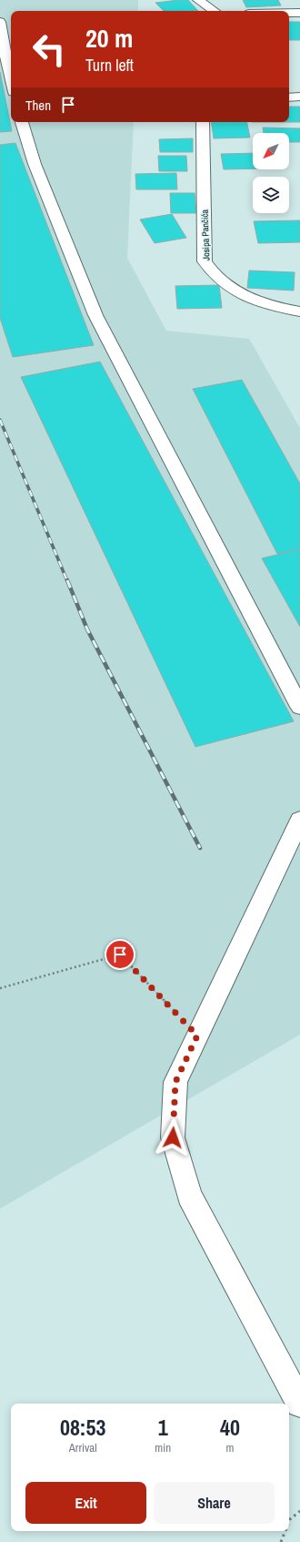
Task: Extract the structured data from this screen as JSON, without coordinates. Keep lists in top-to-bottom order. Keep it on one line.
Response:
{"streets":{"street":["Josipa Pančića"]},"north":"bottom left","page":{"turn":["20 m","Turn left"],"then":"Then","eta":["08:53","Arrival","1","min","40","m"],"buttons":["Exit","Share"]}}
